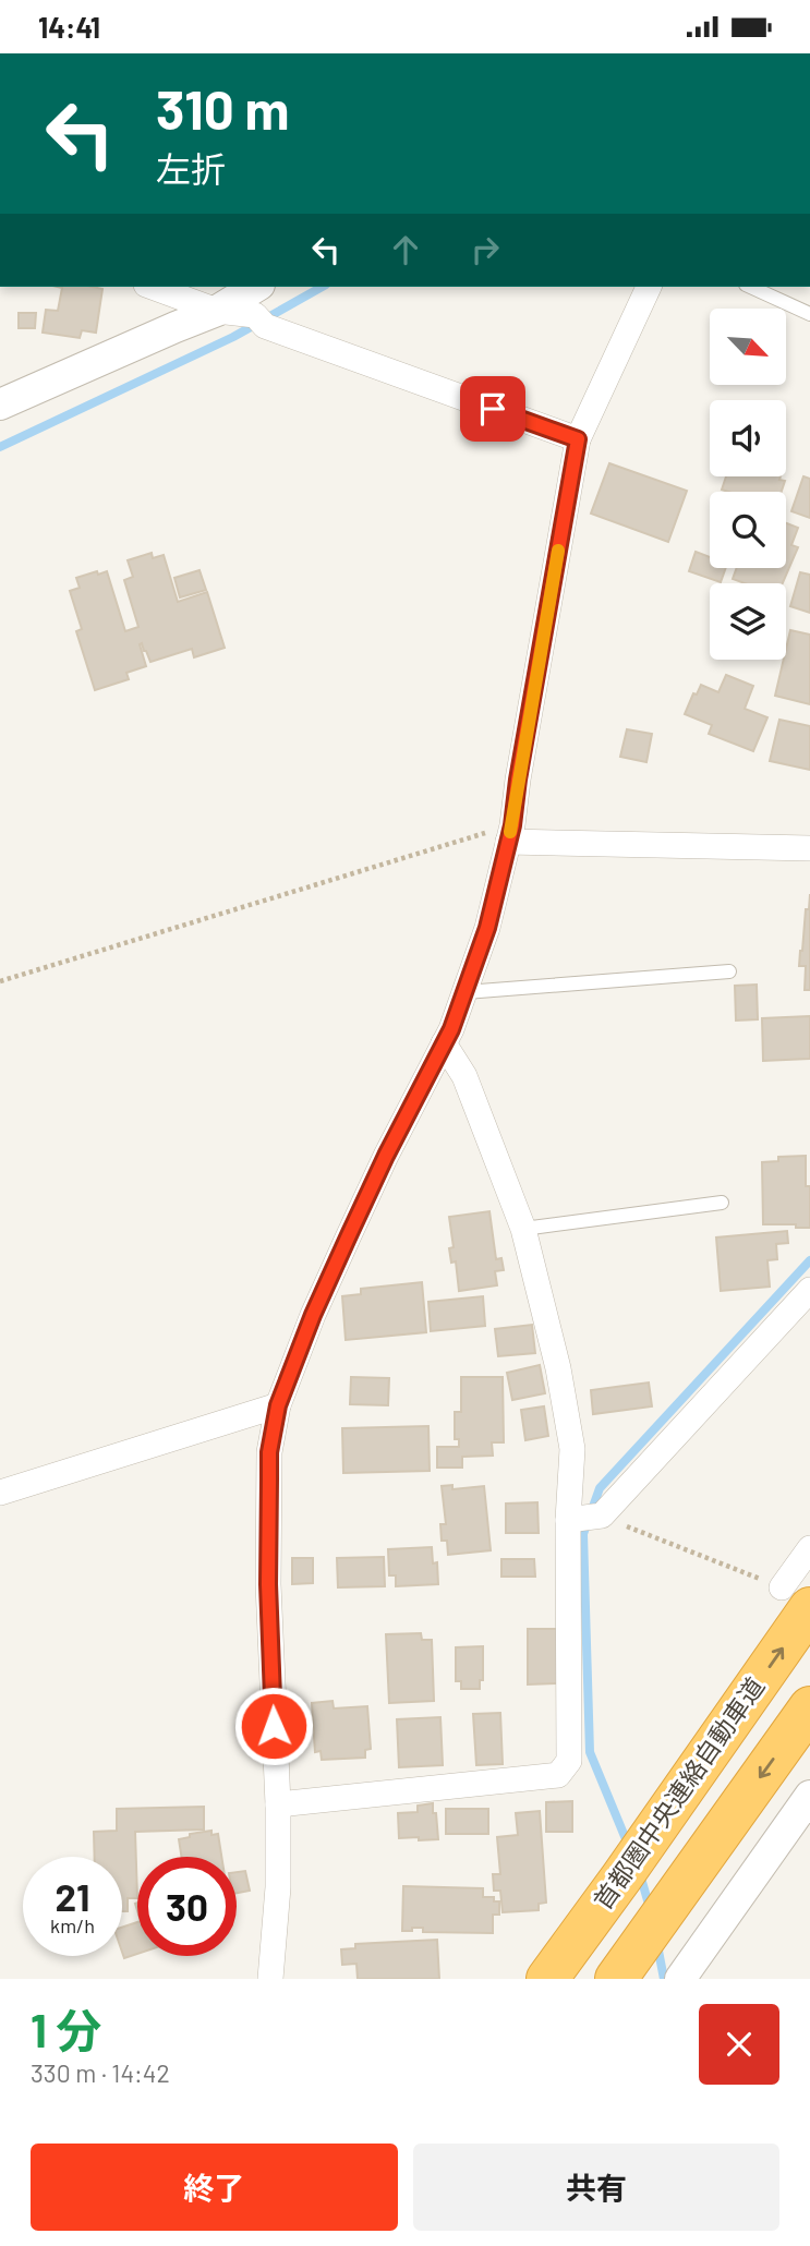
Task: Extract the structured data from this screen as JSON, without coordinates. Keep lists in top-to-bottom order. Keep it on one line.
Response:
{"streets":{"highway":["首都圏中央連絡自動車道"]},"north":"bottom right","page":{"status":"14:41","turn":["310 m","左折"],"speed":"21 km/h","limit":"30","heading":["1 分","330 m · 14:42"],"buttons":["終了","共有"]}}
